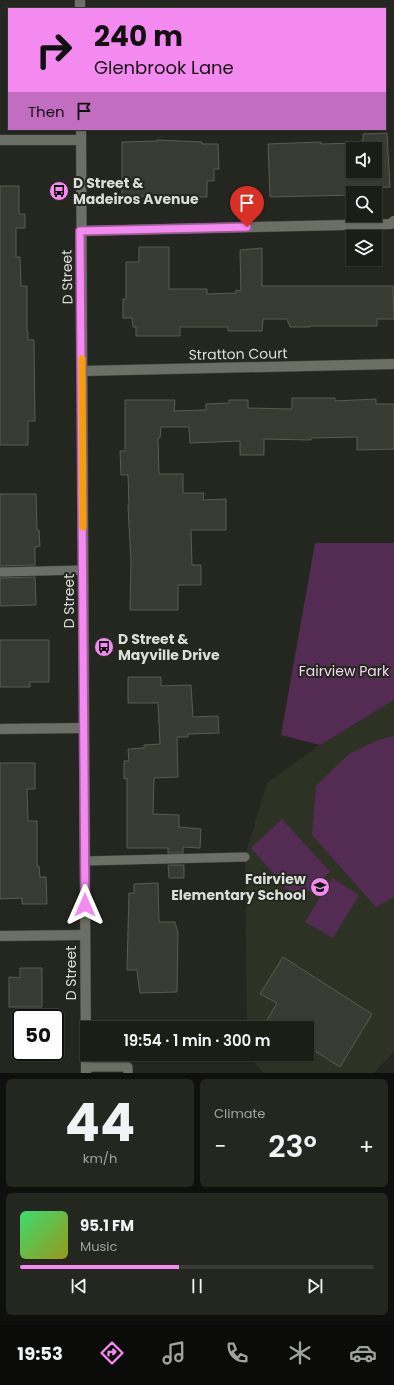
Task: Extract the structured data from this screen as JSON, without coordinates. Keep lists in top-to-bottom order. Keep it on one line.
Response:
{"streets":{"main road":["D Street","Stratton Court"]},"crossings":[["D Street","Stratton Court"]],"parks":["Fairview Park"],"places":{"bus stop":["D Street & Madeiros Avenue","D Street & Mayville Drive"],"school or university":["Fairview Elementary School"]},"page":{"turn":["240 m","Glenbrook Lane"],"then":"Then","limit":"50","trip":"19:54 · 1 min · 300 m","tile":[["44","km/h"],"Climate"],"heat":["−","23°","+"],"song":["95.1 FM","Music"],"tabs":"19:53"}}
